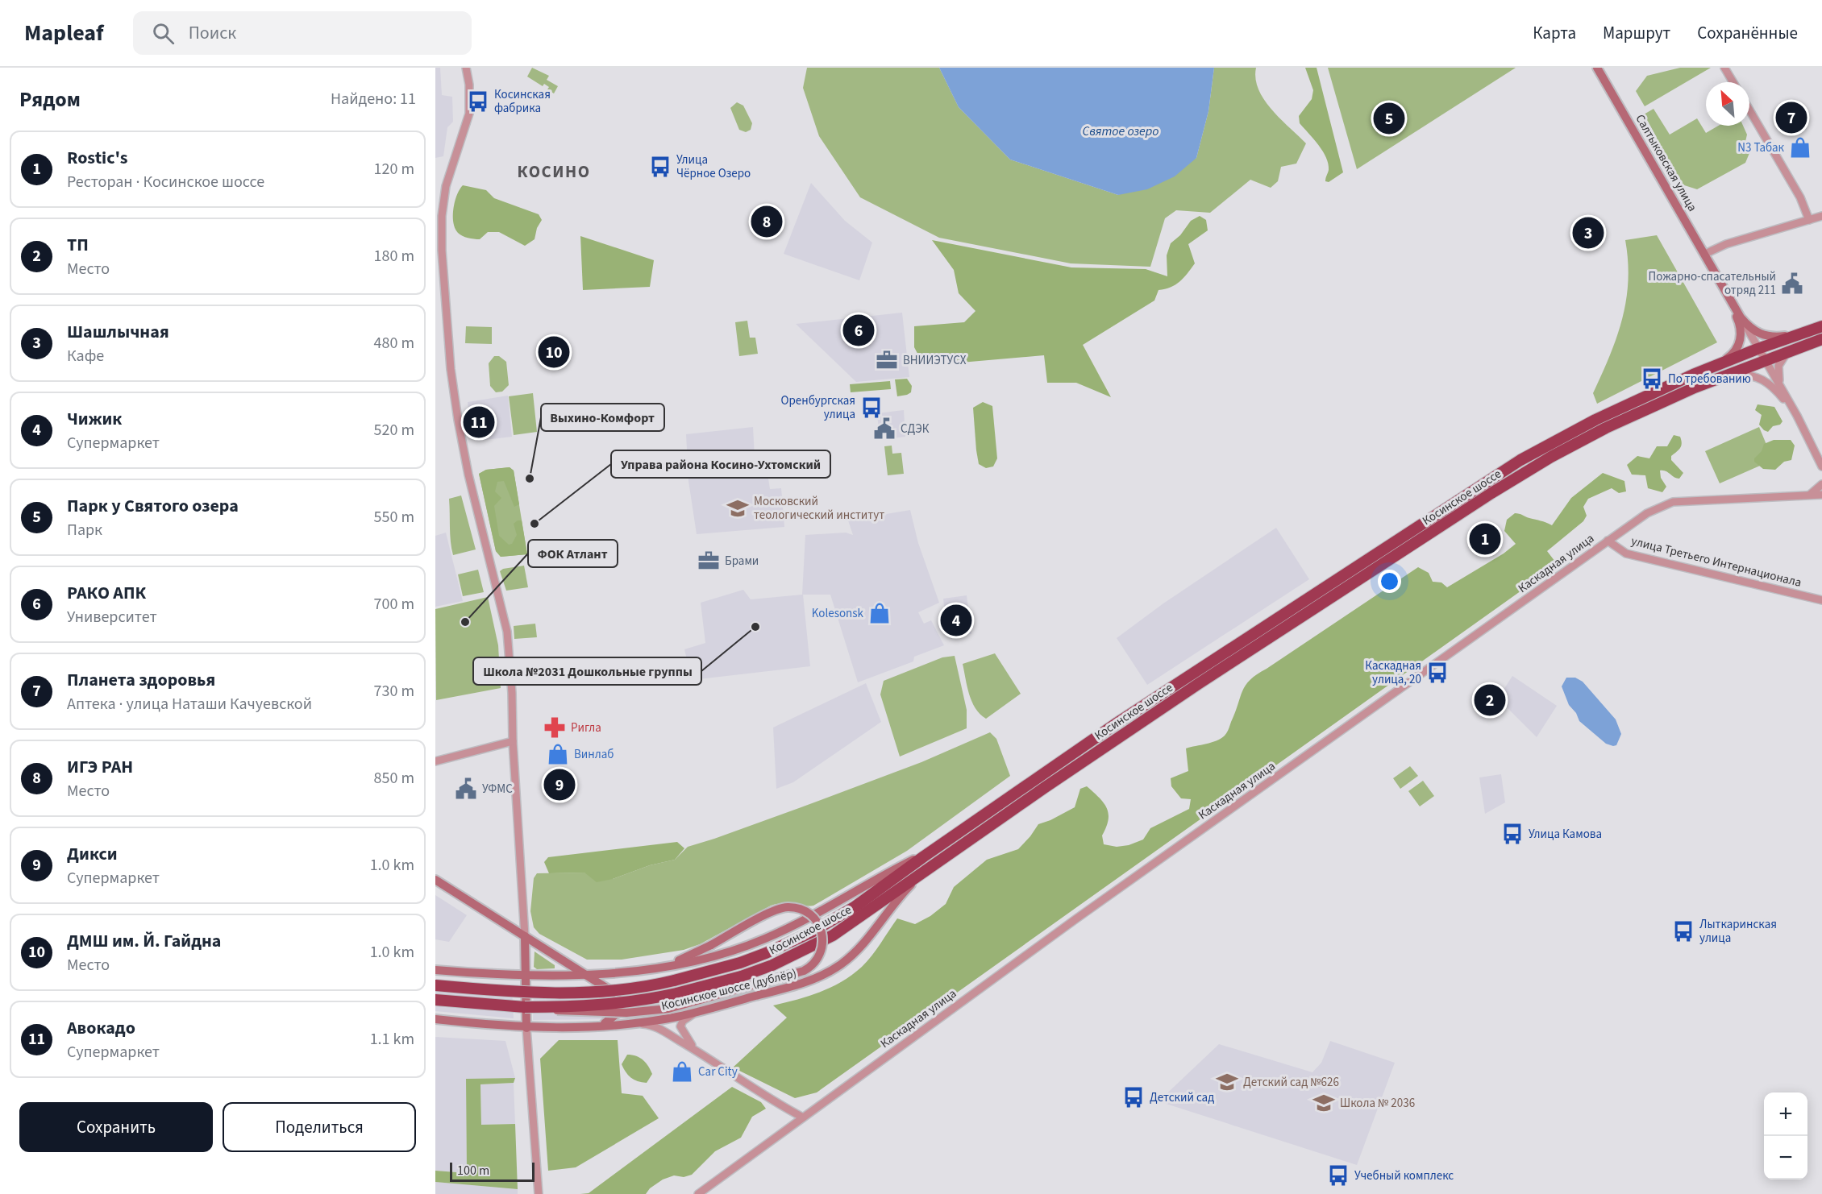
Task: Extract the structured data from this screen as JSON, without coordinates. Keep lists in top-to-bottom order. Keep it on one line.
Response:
{"streets":{"highway":["Косинское шоссе"],"main road":["Салтыковская улица","Косинское шоссе (дублёр)"],"street":["улица Третьего Интернационала","Каскадная улица"]},"crossings":[["Салтыковская улица","Косинское шоссе"],["Косинское шоссе","Косинское шоссе (дублёр)"],["улица Третьего Интернационала","Каскадная улица"]],"districts":["КОСИНО"],"water":["Святое озеро"],"places":{"bus stop":["Косинская фабрика","Улица Чёрное Озеро","По требованию","Оренбургская улица","Каскадная улица, 20","Улица Камова","Лыткаринская улица","Детский сад","Учебный комплекс"],"shop":["N3 Табак","Kolesonsk","Винлаб","Car City"],"public building":["Пожарно-спасательный отряд 211","СДЭК","УФМС"],"office":["ВНИИЭТУСХ","Брами"],"other":["Выхино-Комфорт","Управа района Косино-Ухтомский","ФОК Атлант","Школа №2031 Дошкольные группы"],"school or university":["Московский теологический институт","Детский сад №626","Школа № 2036"],"pharmacy":["Ригла"]},"scale_bar":"100 m","north":"top left","page":{"header":"Mapleaf","search":"Поиск","nav":["Карта","Маршрут","Сохранённые"],"heading":["Рядом","Найдено: 11"],"pins":["7","5","8","3","6","10","11","1","4","2","9"],"list":[{"mark":"1","name":"Rostic's","note":"Ресторан · Косинское шоссе","value":"120 m"},{"mark":"2","name":"ТП","note":"Место","value":"180 m"},{"mark":"3","name":"Шашлычная","note":"Кафе","value":"480 m"},{"mark":"4","name":"Чижик","note":"Супермаркет","value":"520 m"},{"mark":"5","name":"Парк у Святого озера","note":"Парк","value":"550 m"},{"mark":"6","name":"РАКО АПК","note":"Университет","value":"700 m"},{"mark":"7","name":"Планета здоровья","note":"Аптека · улица Наташи Качуевской","value":"730 m"},{"mark":"8","name":"ИГЭ РАН","note":"Место","value":"850 m"},{"mark":"9","name":"Дикси","note":"Супермаркет","value":"1.0 km"},{"mark":"10","name":"ДМШ им. Й. Гайдна","note":"Место","value":"1.0 km"},{"mark":"11","name":"Авокадо","note":"Супермаркет","value":"1.1 km"}],"buttons":["Сохранить","Поделиться"],"map_buttons":["+","−"],"scale":"100 m"}}
